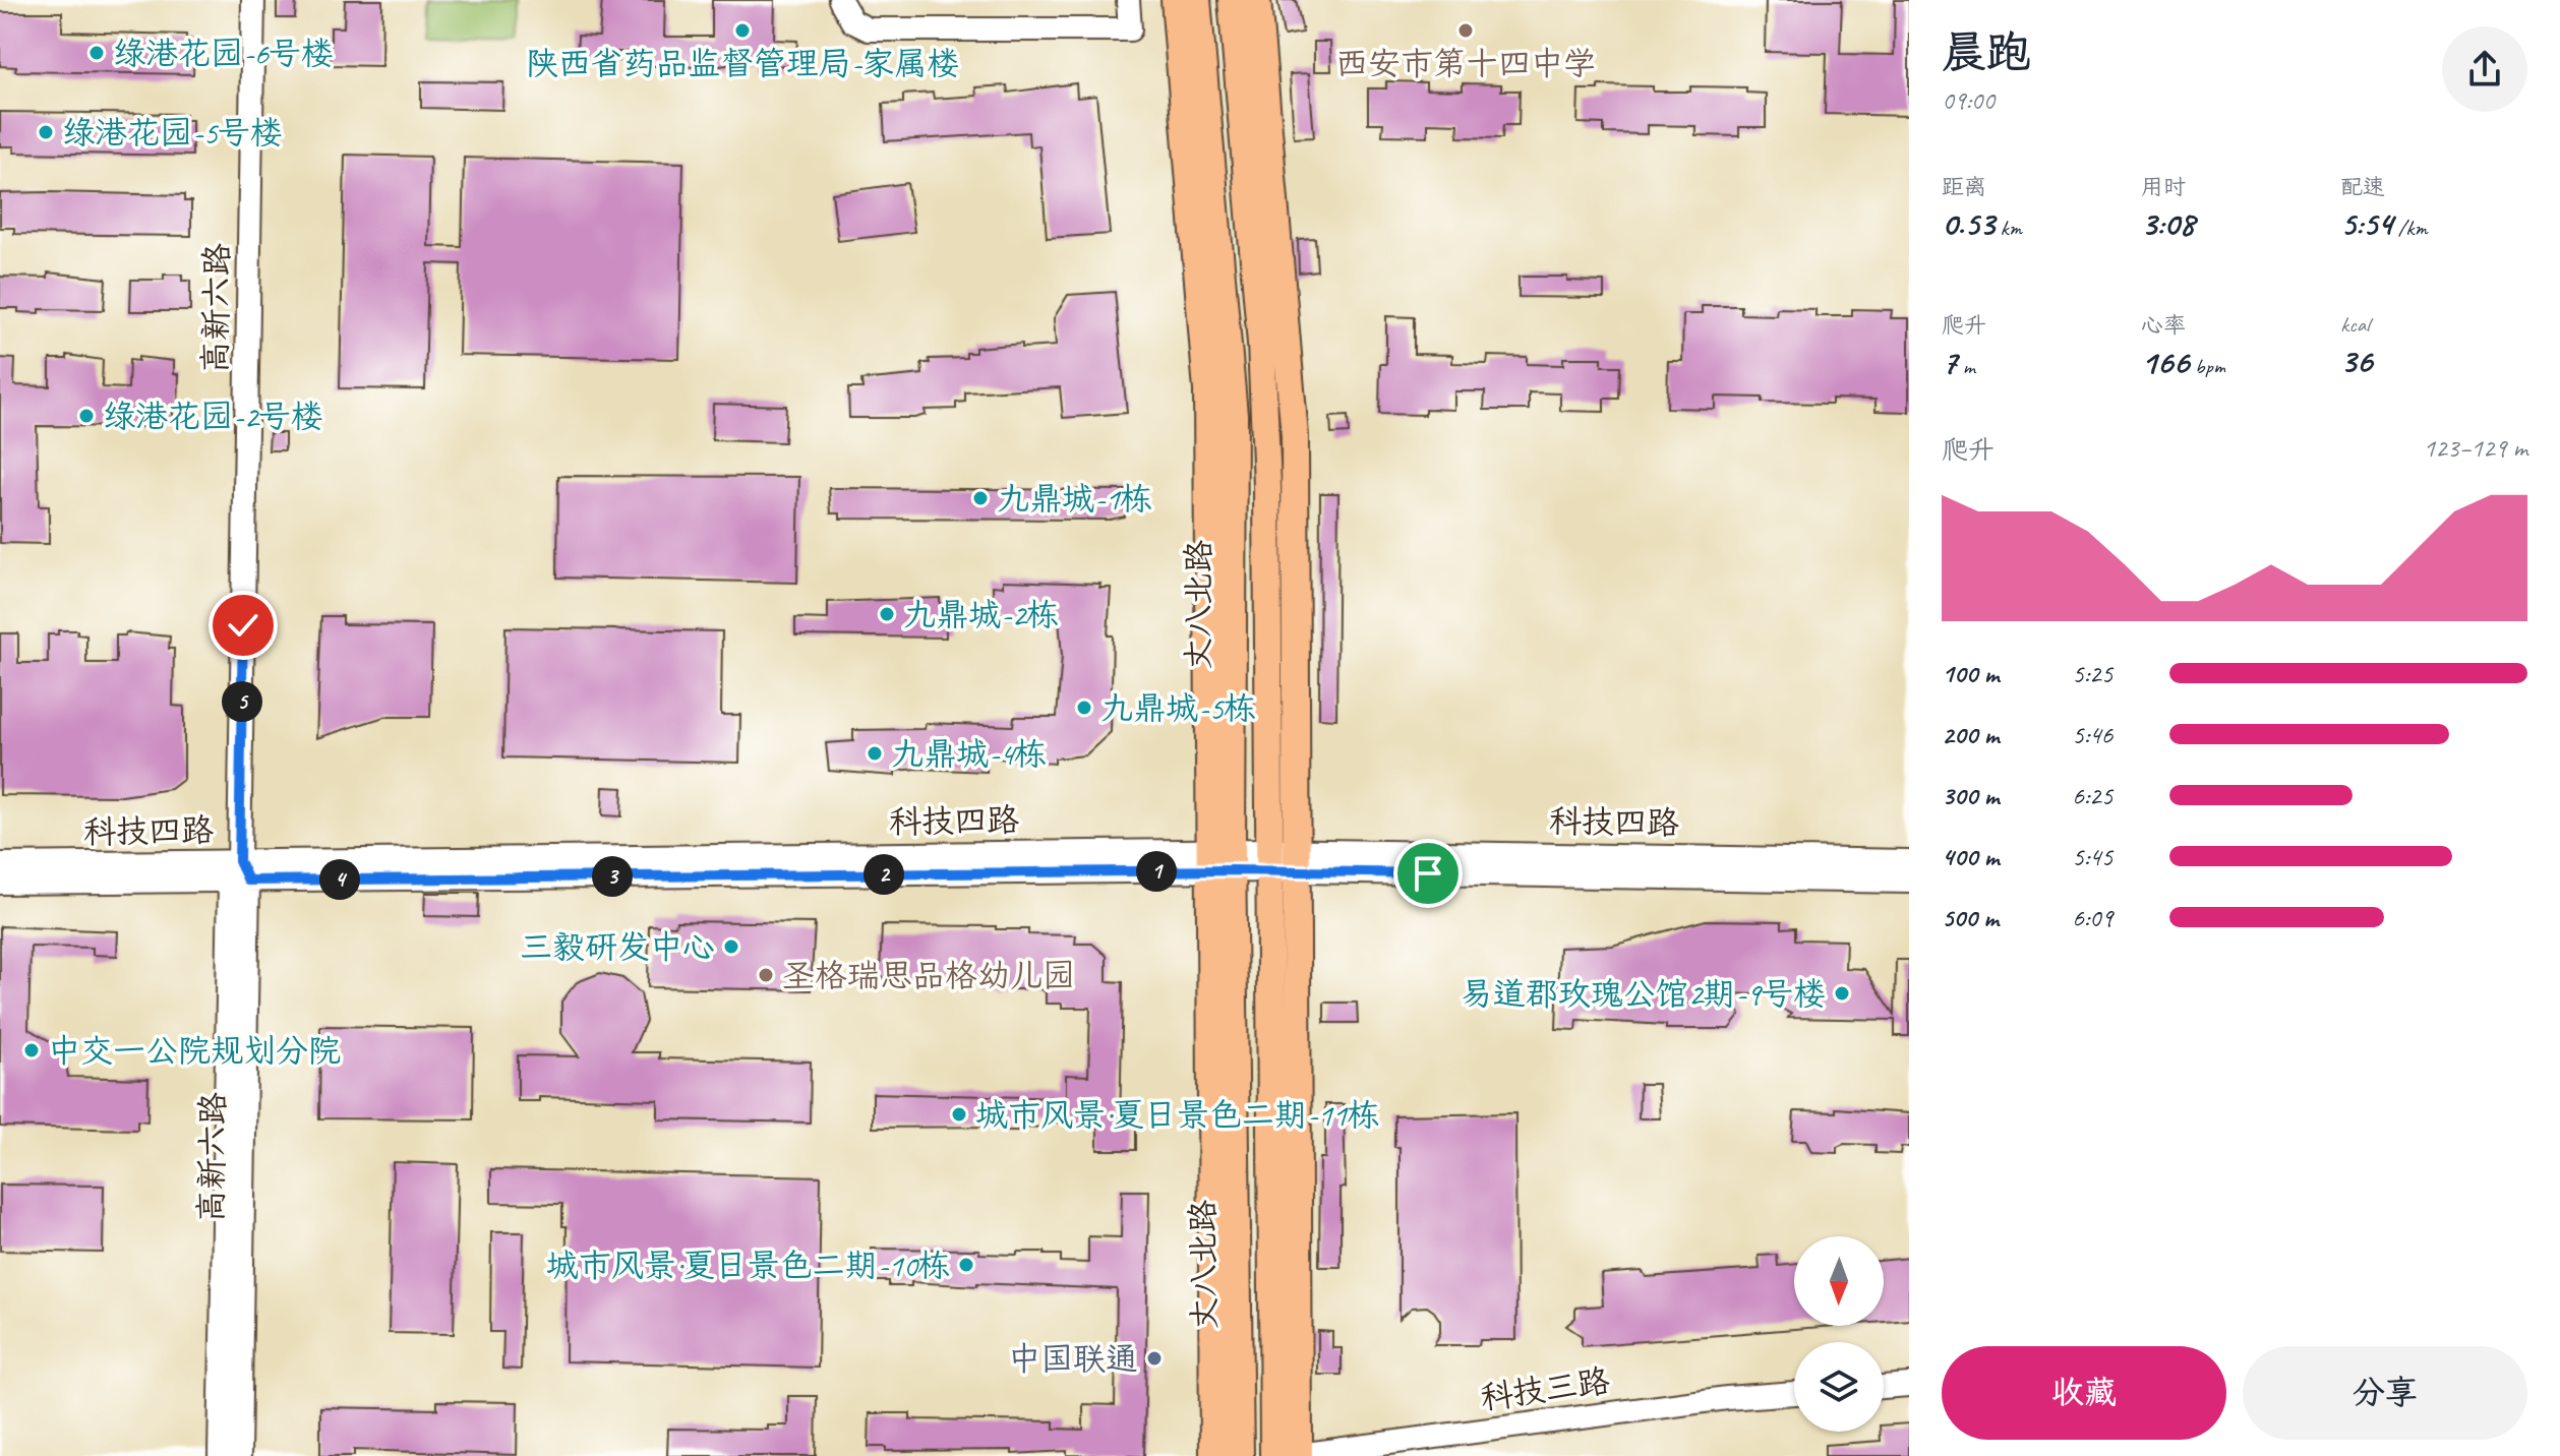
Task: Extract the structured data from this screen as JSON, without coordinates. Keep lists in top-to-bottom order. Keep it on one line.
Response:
{"streets":{"main road":["丈八北路"],"street":["高新六路","科技四路","科技三路"]},"crossings":[["高新六路","科技四路"],["丈八北路","科技四路"]],"places":["陕西省药品监督管理局-家属楼","西安市第十四中学","绿港花园-6号楼","绿港花园-5号楼","绿港花园-2号楼","九鼎城-1栋","九鼎城-2栋","九鼎城-5栋","九鼎城-4栋","三毅研发中心","圣格瑞思品格幼儿园","易道郡玫瑰公馆2期-9号楼","中交一公院规划分院","城市风景·夏日景色二期-11栋","城市风景·夏日景色二期-10栋","中国联通"],"north":"bottom","page":{"heading":["晨跑","09:00"],"stats":[["距离","0.53 km"],["用时","3:08"],["配速","5:54 /km"],["爬升","7 m"],["心率","166 bpm"],["kcal","36"]],"chart":["爬升","123–129 m"],"list":[{"name":"100 m","note":"5:25"},{"name":"200 m","note":"5:46"},{"name":"300 m","note":"6:25"},{"name":"400 m","note":"5:45"},{"name":"500 m","note":"6:09"}],"pins":["5","1","2","3","4"],"buttons":["收藏","分享"]}}
